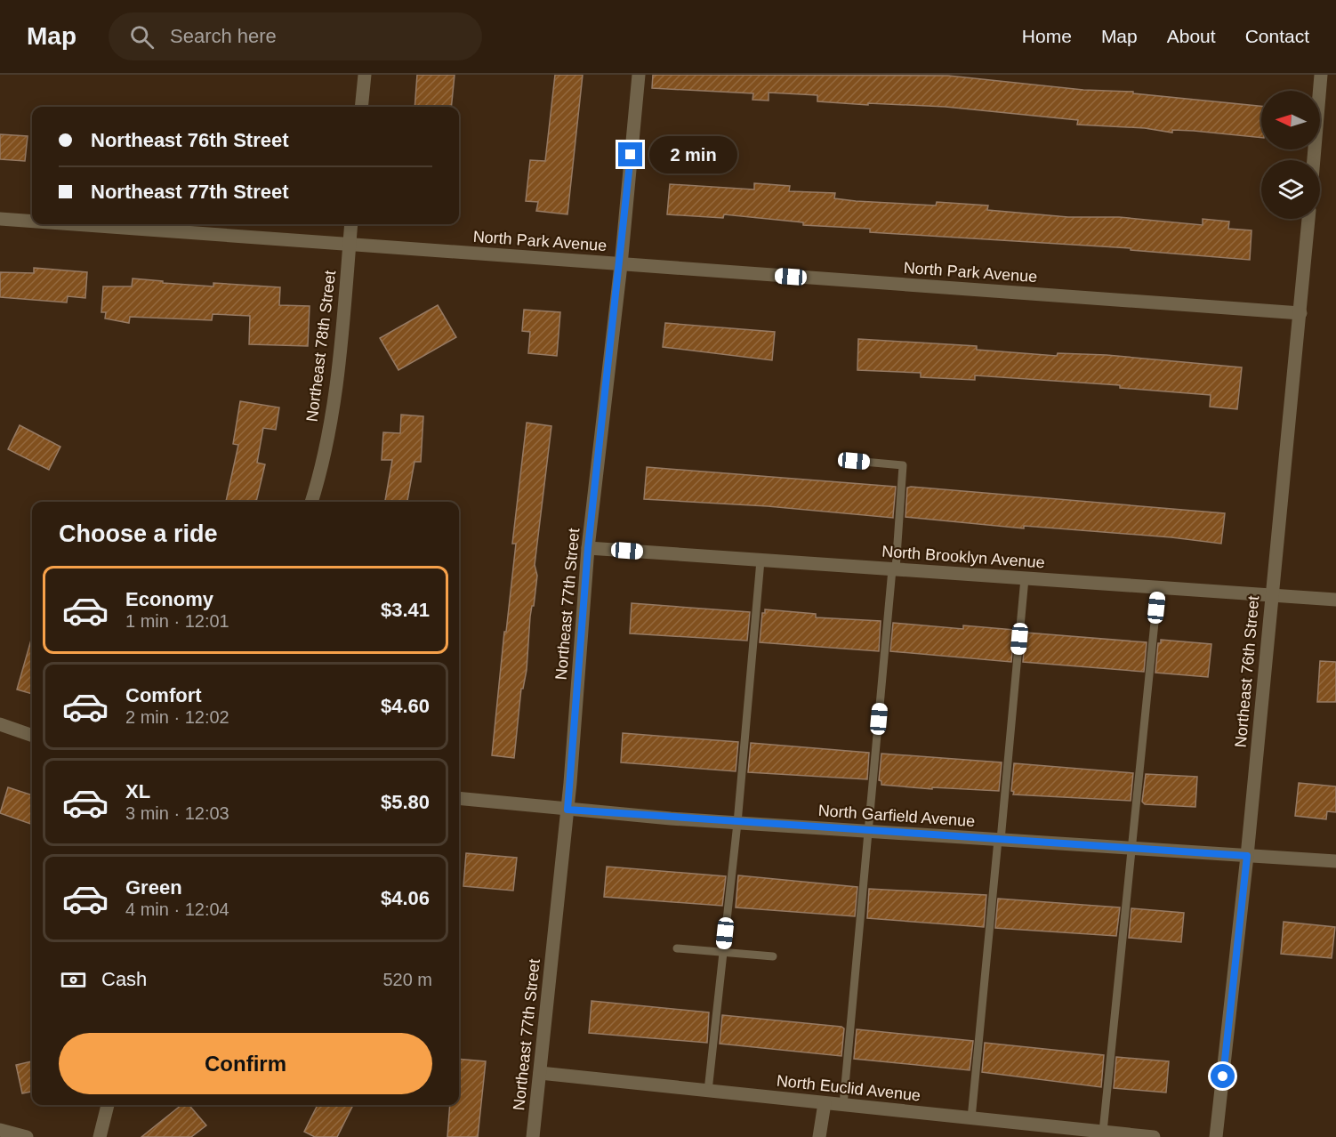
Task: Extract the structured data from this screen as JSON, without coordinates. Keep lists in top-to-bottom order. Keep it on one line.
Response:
{"streets":{"street":["North Park Avenue","Northeast 78th Street","North Brooklyn Avenue","Northeast 77th Street","Northeast 76th Street","North Garfield Avenue","North Euclid Avenue"]},"crossings":[["North Park Avenue","Northeast 78th Street"],["North Park Avenue","Northeast 77th Street"],["North Park Avenue","Northeast 76th Street"],["North Brooklyn Avenue","Northeast 77th Street"],["North Brooklyn Avenue","Northeast 76th Street"],["Northeast 77th Street","North Garfield Avenue"],["Northeast 77th Street","North Euclid Avenue"],["Northeast 76th Street","North Garfield Avenue"]],"north":"left","page":{"header":"Map","search":"Search here","nav":["Home","Map","About","Contact"],"banner":["Northeast 76th Street","Northeast 77th Street"],"bubble":"2 min","heading":"Choose a ride","list":[{"name":"Economy","note":"1 min · 12:01","value":"$3.41"},{"name":"Comfort","note":"2 min · 12:02","value":"$4.60"},{"name":"XL","note":"3 min · 12:03","value":"$5.80"},{"name":"Green","note":"4 min · 12:04","value":"$4.06"}],"pay":["Cash","520 m"],"buttons":"Confirm"}}
